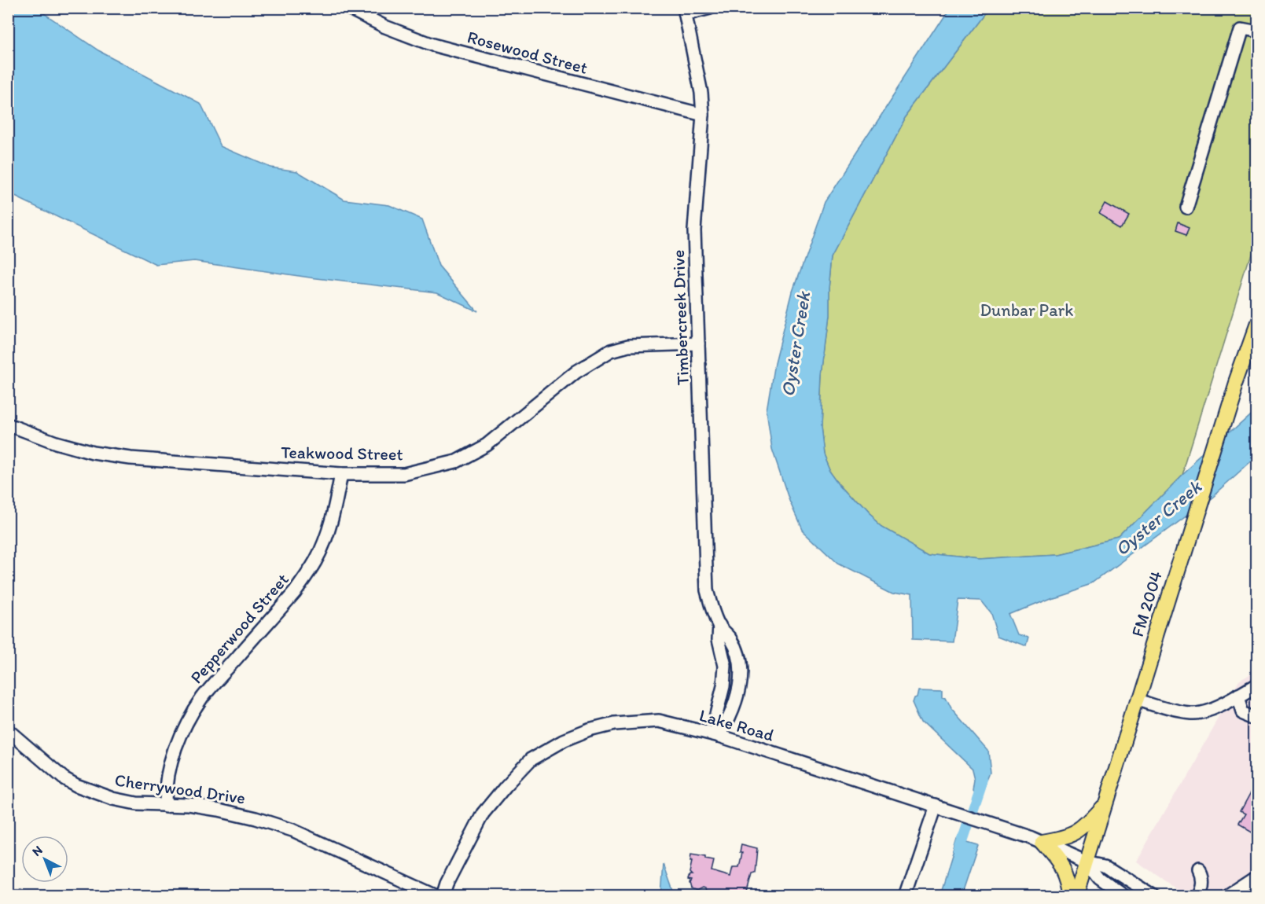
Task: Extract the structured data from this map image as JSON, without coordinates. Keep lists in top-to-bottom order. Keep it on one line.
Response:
{"streets":{"main road":["FM 2004"],"street":["Rosewood Street","Timbercreek Drive","Teakwood Street","Pepperwood Street","Lake Road","Cherrywood Drive"]},"crossings":[["Rosewood Street","Timbercreek Drive"],["Timbercreek Drive","Teakwood Street"],["Timbercreek Drive","Lake Road"],["Teakwood Street","Pepperwood Street"],["FM 2004","Lake Road"],["Pepperwood Street","Cherrywood Drive"]],"water":["Oyster Creek"],"parks":["Dunbar Park"],"north":"top left"}
